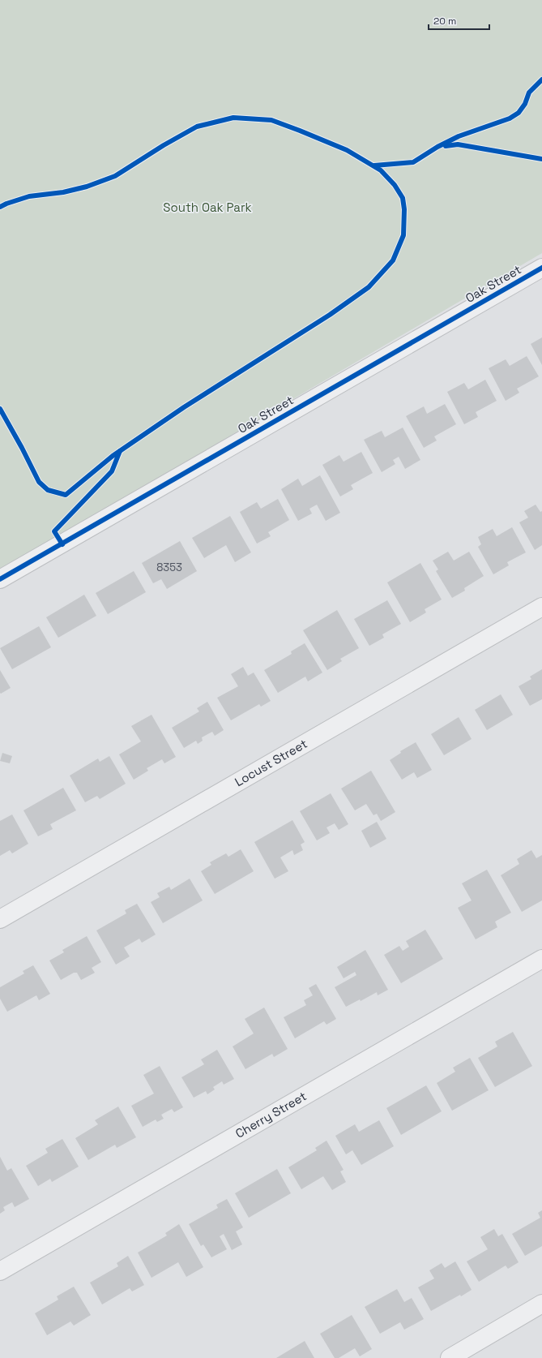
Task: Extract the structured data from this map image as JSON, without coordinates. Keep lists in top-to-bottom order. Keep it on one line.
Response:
{"streets":{"street":["Oak Street","Locust Street","Cherry Street"]},"parks":["South Oak Park"],"house_numbers":["8353"],"scale_bar":"20 m"}
